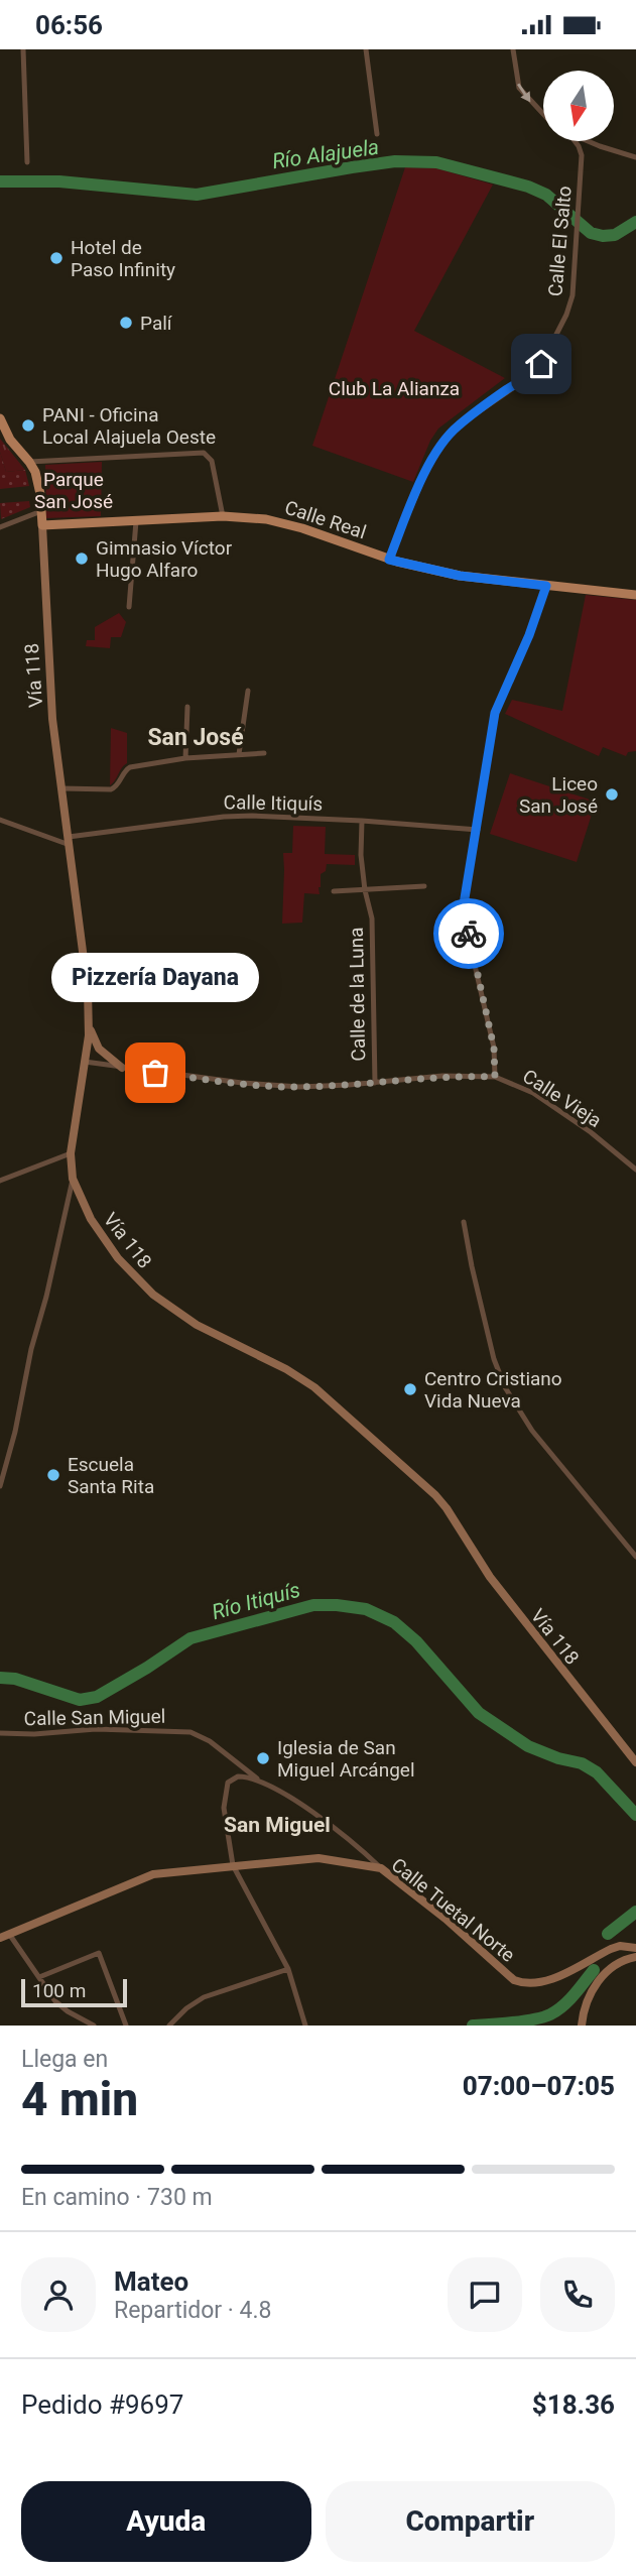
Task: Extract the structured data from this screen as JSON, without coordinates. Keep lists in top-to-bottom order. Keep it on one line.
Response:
{"streets":{"main road":["Calle Real","Vía 118","Calle Tuetal Norte"],"street":["Calle El Salto","Calle Itiquís","Calle de la Luna","Calle Vieja","Calle San Miguel"]},"crossings":[["Calle El Salto","Calle Real"],["Calle Real","Vía 118"],["Vía 118","Calle Itiquís"],["Vía 118","Calle Vieja"],["Calle Itiquís","Calle de la Luna"],["Calle de la Luna","Calle Vieja"],["Calle San Miguel","Calle Tuetal Norte"]],"districts":["San José","San Miguel"],"water":["Río Alajuela","Río Itiquís"],"parks":["Club La Alianza","Parque San José"],"places":["Hotel de Paso Infinity","Palí","PANI - Oficina Local Alajuela Oeste","Gimnasio Víctor Hugo Alfaro","Liceo San José","Pizzería Dayana","Centro Cristiano Vida Nueva","Escuela Santa Rita","Iglesia de San Miguel Arcángel"],"scale_bar":"100 m","north":"bottom","page":{"status":"06:56","bubble":"Pizzería Dayana","scale":"100 m","heading":["4 min","Llega en","07:00–07:05"],"panel":["Mateo","Repartidor · 4.8","Pedido #9697","$18.36"],"bar":"En camino · 730 m","buttons":["Ayuda","Compartir"]}}
